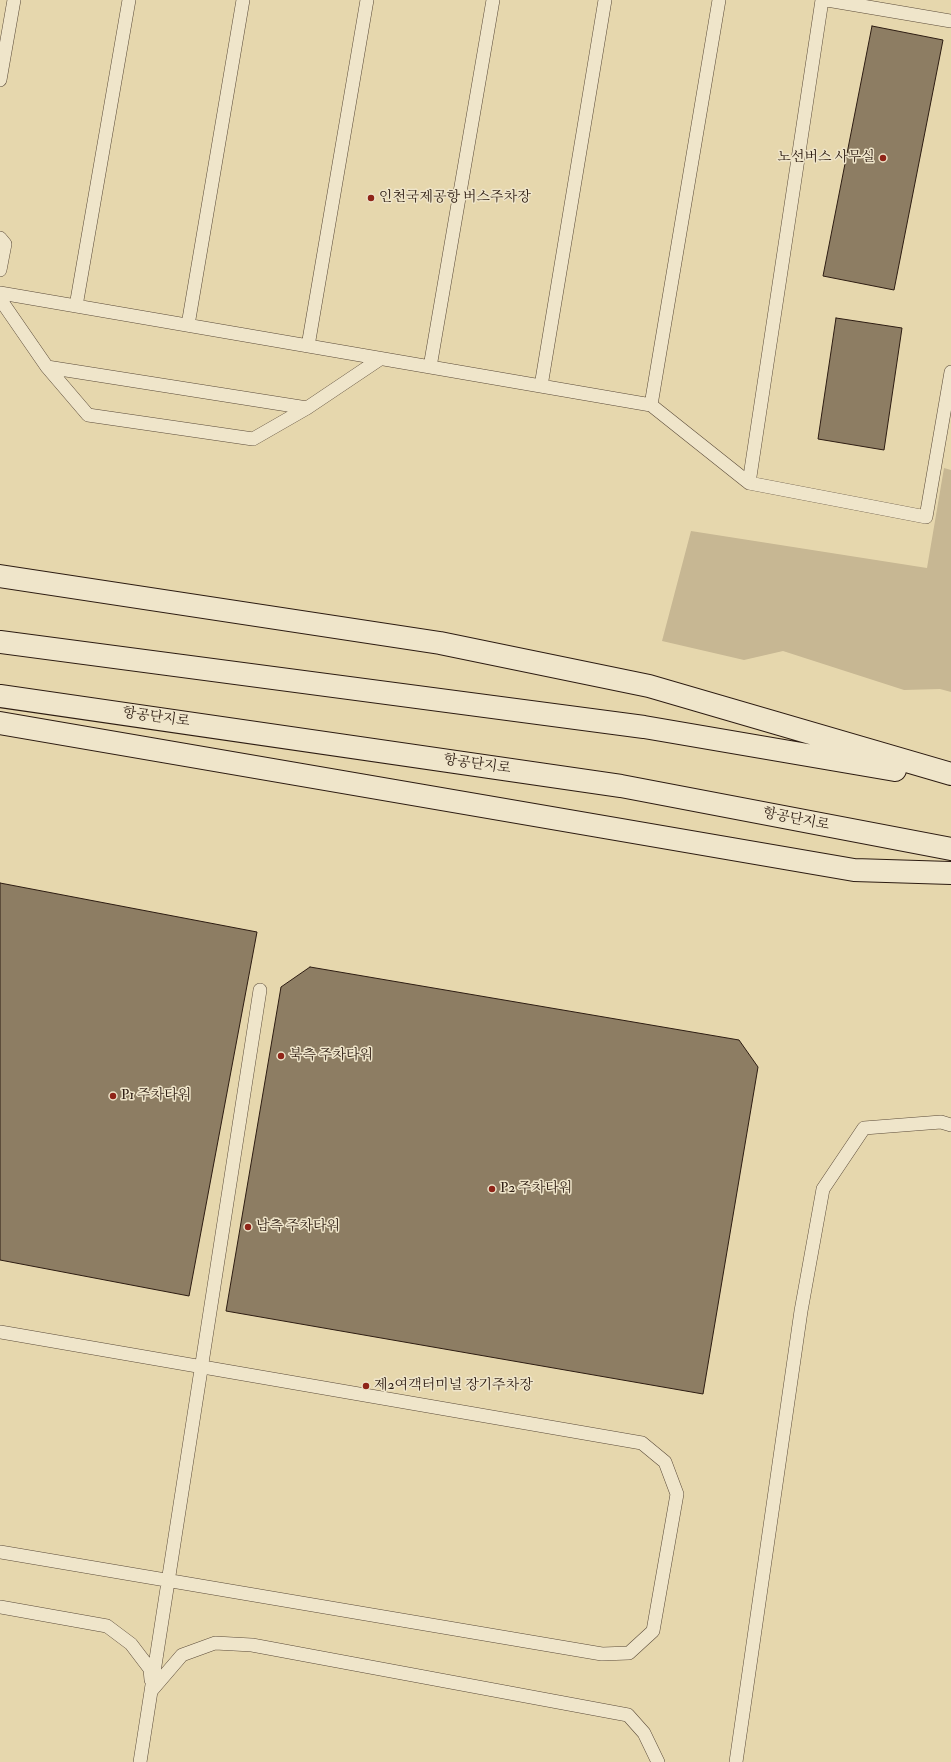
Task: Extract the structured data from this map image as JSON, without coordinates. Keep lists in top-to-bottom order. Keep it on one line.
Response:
{"streets":{"street":["항공단지로"]},"places":["노선버스 사무실","인천국제공항 버스주차장","북측 주차타워","P1 주차타워","P2 주차타워","남측 주차타워","제2여객터미널 장기주차장"]}
